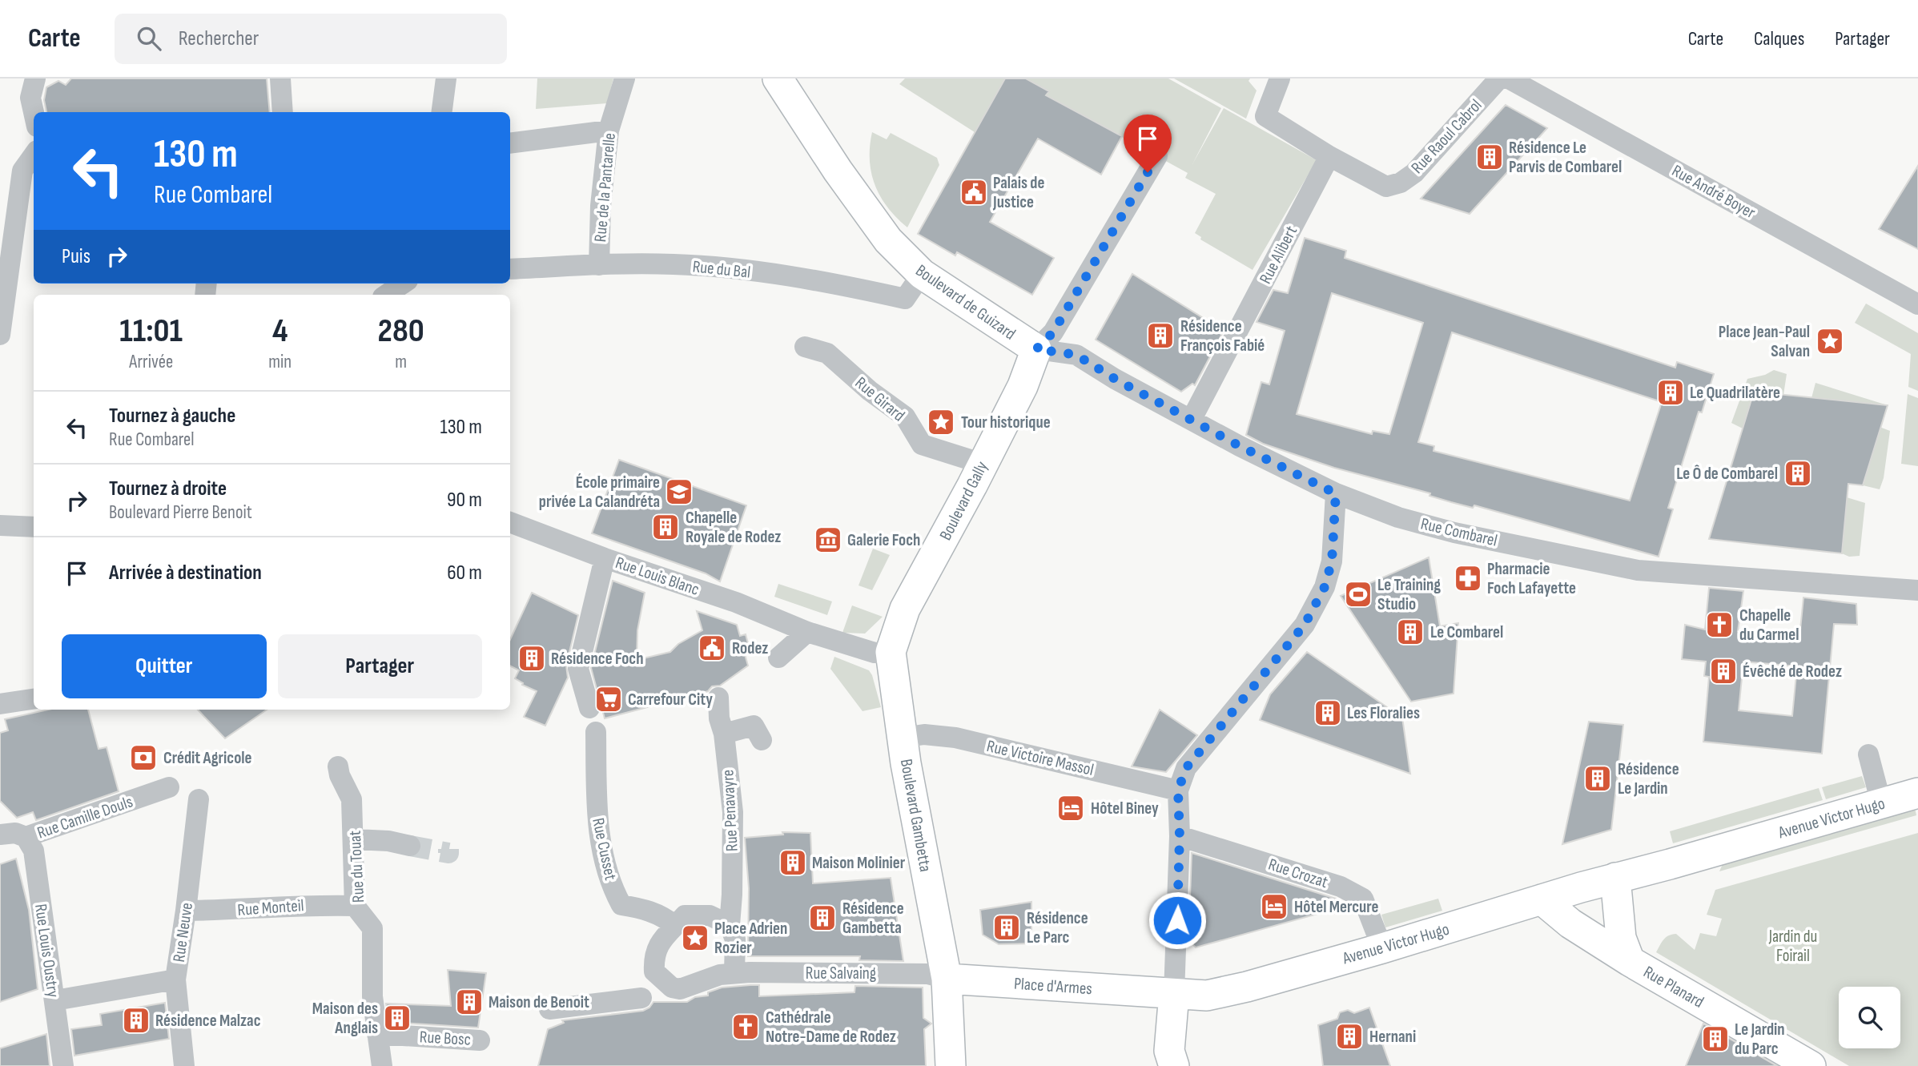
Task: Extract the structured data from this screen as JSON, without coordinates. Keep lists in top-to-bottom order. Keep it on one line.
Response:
{"streets":{"main road":["Boulevard de Guizard","Boulevard Gally","Boulevard Gambetta","Avenue Victor Hugo","Place d'Armes","Rue Planard"],"street":["Rue Raoul Cabrol","Rue de la Pantarelle","Rue André Boyer","Rue Alibert","Rue du Bal","Rue Girard","Rue Combarel","Rue Louis Blanc","Rue Victoire Massol","Rue Penavayre","Rue Camille Douls","Rue Cusset","Rue du Touat","Rue Crozat","Rue Monteil","Rue Neuve","Rue Louis Oustry","Rue Salvaing","Rue Bosc"]},"crossings":[["Rue Raoul Cabrol","Rue Alibert"],["Rue de la Pantarelle","Rue du Bal"],["Rue Alibert","Rue Combarel"],["Rue du Bal","Boulevard de Guizard"],["Boulevard de Guizard","Boulevard Gally"],["Boulevard de Guizard","Rue Combarel"],["Rue Girard","Boulevard Gally"],["Boulevard Gally","Rue Combarel"],["Boulevard Gally","Rue Louis Blanc"],["Boulevard Gally","Boulevard Gambetta"],["Rue Louis Blanc","Boulevard Gambetta"],["Rue Victoire Massol","Boulevard Gambetta"],["Rue Penavayre","Rue Cusset"],["Rue Penavayre","Rue Salvaing"],["Boulevard Gambetta","Rue Salvaing"],["Boulevard Gambetta","Place d'Armes"],["Rue Camille Douls","Rue Louis Oustry"],["Avenue Victor Hugo","Rue Crozat"],["Avenue Victor Hugo","Place d'Armes"],["Avenue Victor Hugo","Rue Planard"],["Rue Cusset","Rue Salvaing"],["Rue du Touat","Rue Monteil"],["Rue du Touat","Rue Bosc"],["Rue Monteil","Rue Neuve"],["Rue Salvaing","Place d'Armes"]],"parks":["Jardin du Foirail"],"places":{"building":["Résidence Le Parvis de Combarel","Résidence François Fabié","Le Quadrilatère","Le Ô de Combarel","Chapelle Royale de Rodez","Le Combarel","Résidence Foch","Évêché de Rodez","Les Floralies","Résidence Le Jardin","Maison Molinier","Résidence Gambetta","Résidence Le Parc","Maison de Benoit","Maison des Anglais","Résidence Malzac","Hernani","Le Jardin du Parc"],"public building":["Palais de Justice","Rodez"],"place":["Place Jean-Paul Salvan","Tour historique","Place Adrien Rozier"],"school or university":["École primaire privée La Calandréta"],"museum":["Galerie Foch"],"pharmacy":["Pharmacie Foch Lafayette"],"sports":["Le Training Studio"],"church":["Chapelle du Carmel","Cathédrale Notre-Dame de Rodez"],"supermarket":["Carrefour City"],"bank":["Crédit Agricole"],"hotel":["Hôtel Biney","Hôtel Mercure"]},"page":{"header":"Carte","search":"Rechercher","nav":["Carte","Calques","Partager"],"turn":["130 m","Rue Combarel"],"then":"Puis","eta":["11:01","Arrivée","4","min","280","m"],"list":[{"name":"Tournez à gauche","note":"Rue Combarel","value":"130 m"},{"name":"Tournez à droite","note":"Boulevard Pierre Benoit","value":"90 m"},{"name":"Arrivée à destination","value":"60 m"}],"buttons":["Quitter","Partager"]}}
